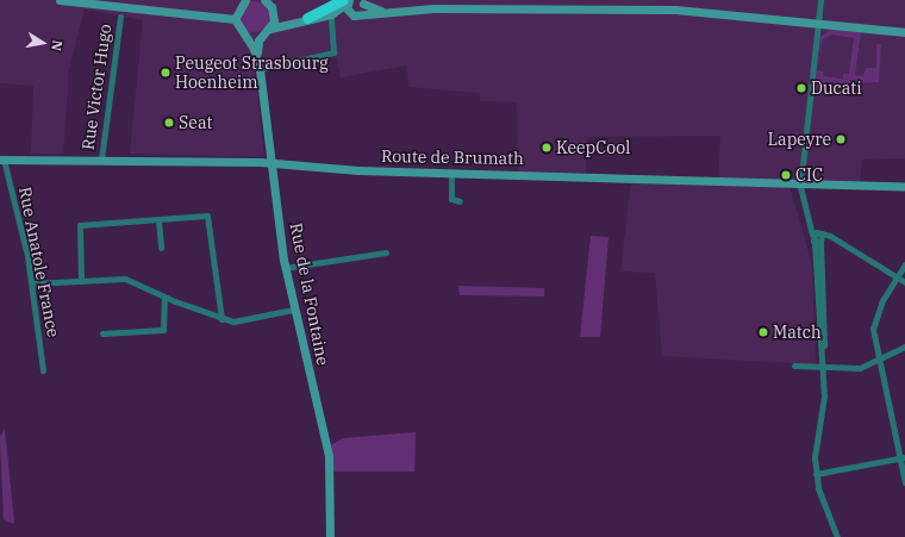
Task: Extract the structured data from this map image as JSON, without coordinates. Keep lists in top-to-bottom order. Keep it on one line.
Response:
{"streets":{"street":["Rue Victor Hugo","Route de Brumath","Rue Anatole France","Rue de la Fontaine"]},"crossings":[["Rue Victor Hugo","Route de Brumath"],["Route de Brumath","Rue Anatole France"],["Route de Brumath","Rue de la Fontaine"]],"places":["Peugeot Strasbourg Hoenheim","Ducati","Seat","Lapeyre","KeepCool","CIC","Match"],"north":"right"}
